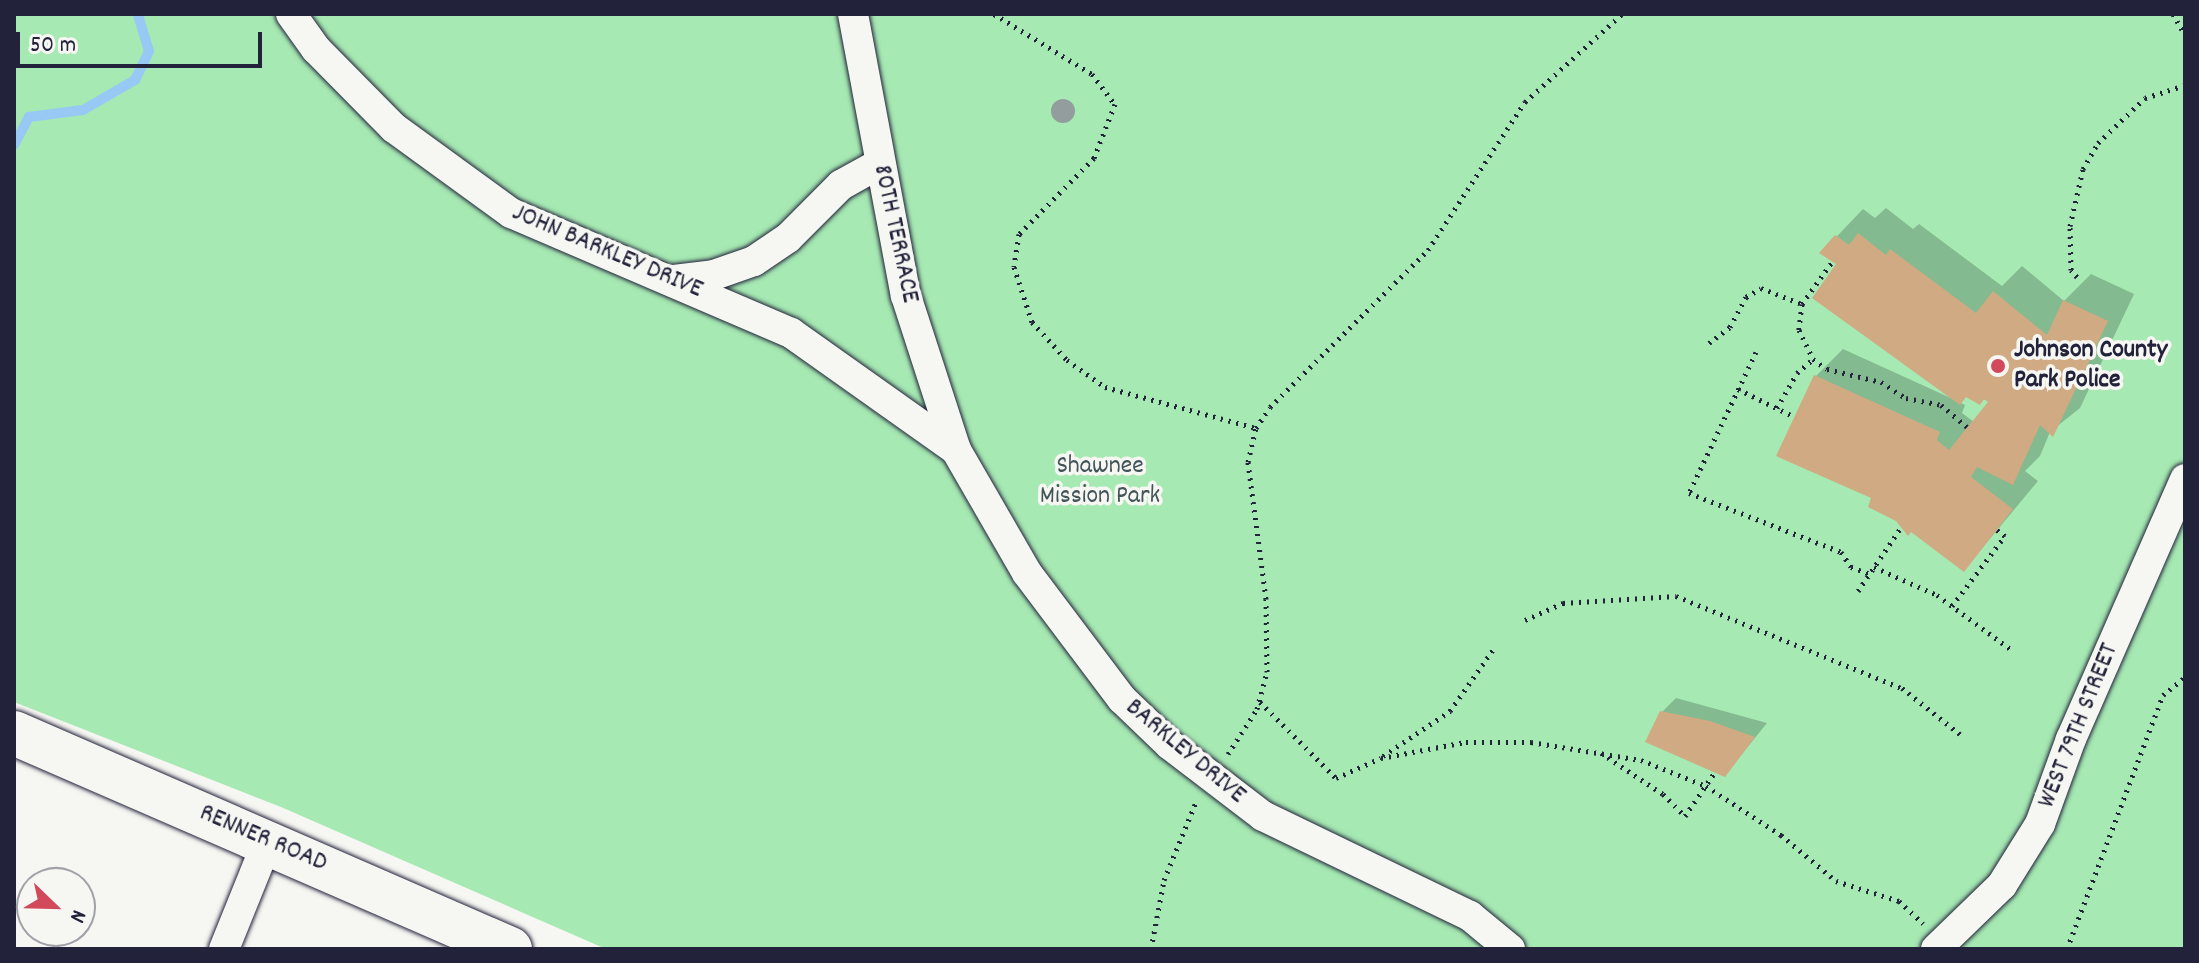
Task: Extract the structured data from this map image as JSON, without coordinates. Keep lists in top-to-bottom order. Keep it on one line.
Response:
{"streets":{"main road":["RENNER ROAD"],"street":["80TH TERRACE","JOHN BARKLEY DRIVE","WEST 79TH STREET","BARKLEY DRIVE"]},"crossings":[["80TH TERRACE","JOHN BARKLEY DRIVE"],["80TH TERRACE","BARKLEY DRIVE"],["JOHN BARKLEY DRIVE","BARKLEY DRIVE"]],"parks":["Shawnee Mission Park"],"places":["Johnson County Park Police"],"scale_bar":"50 m","north":"bottom right"}
